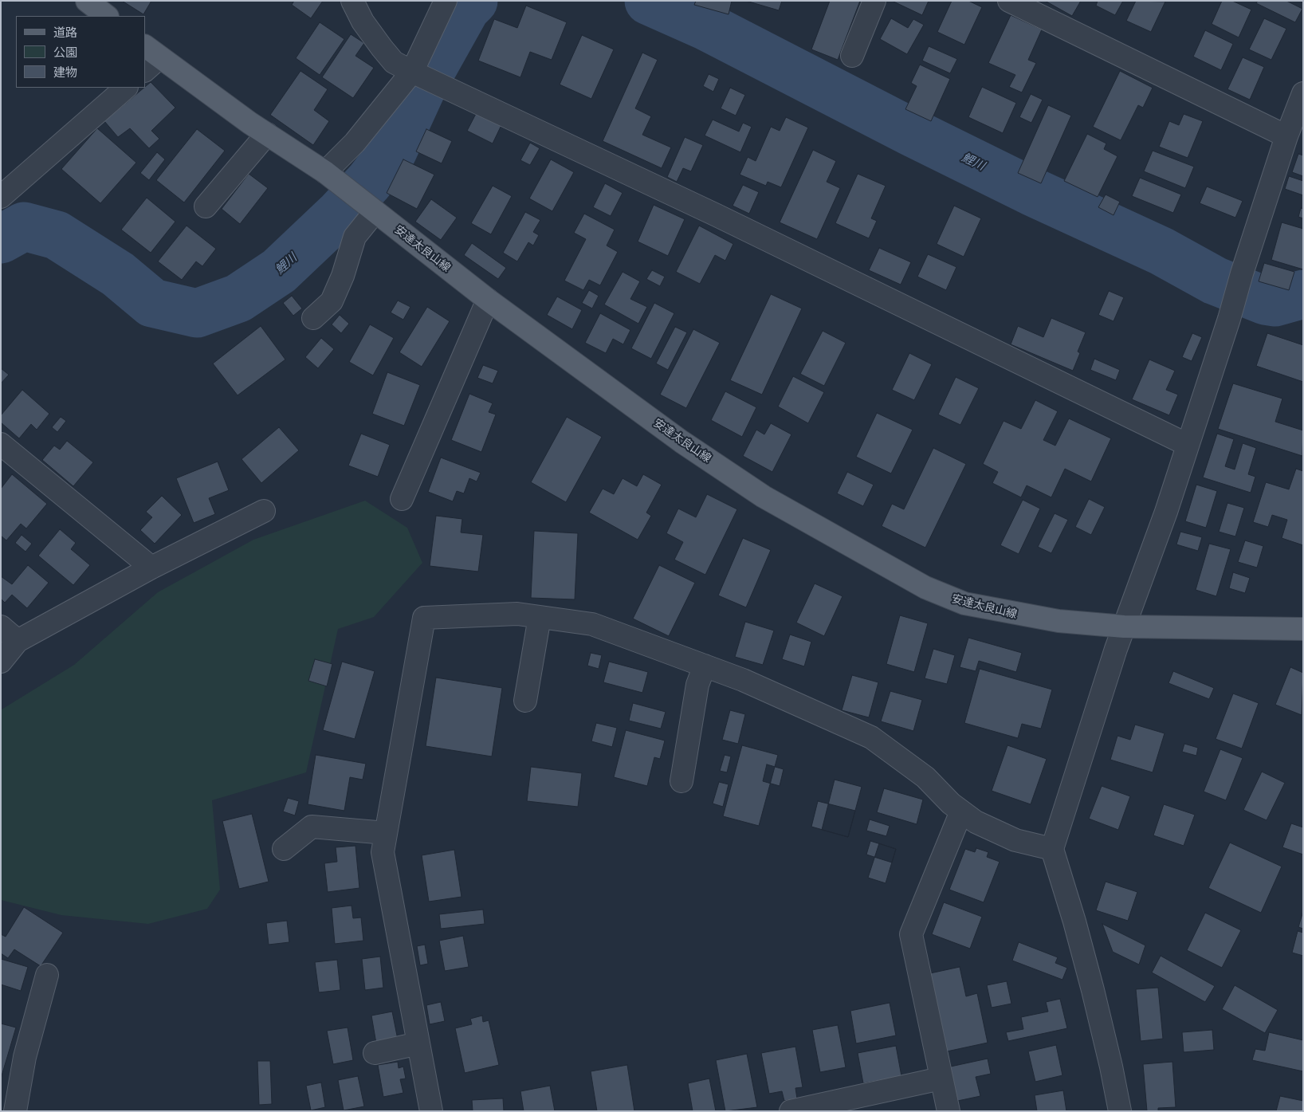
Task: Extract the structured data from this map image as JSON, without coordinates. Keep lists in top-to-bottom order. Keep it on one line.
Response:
{"streets":{"main road":["安達太良山線"]},"water":["鯉川"],"legend":["道路","公園","建物"]}
